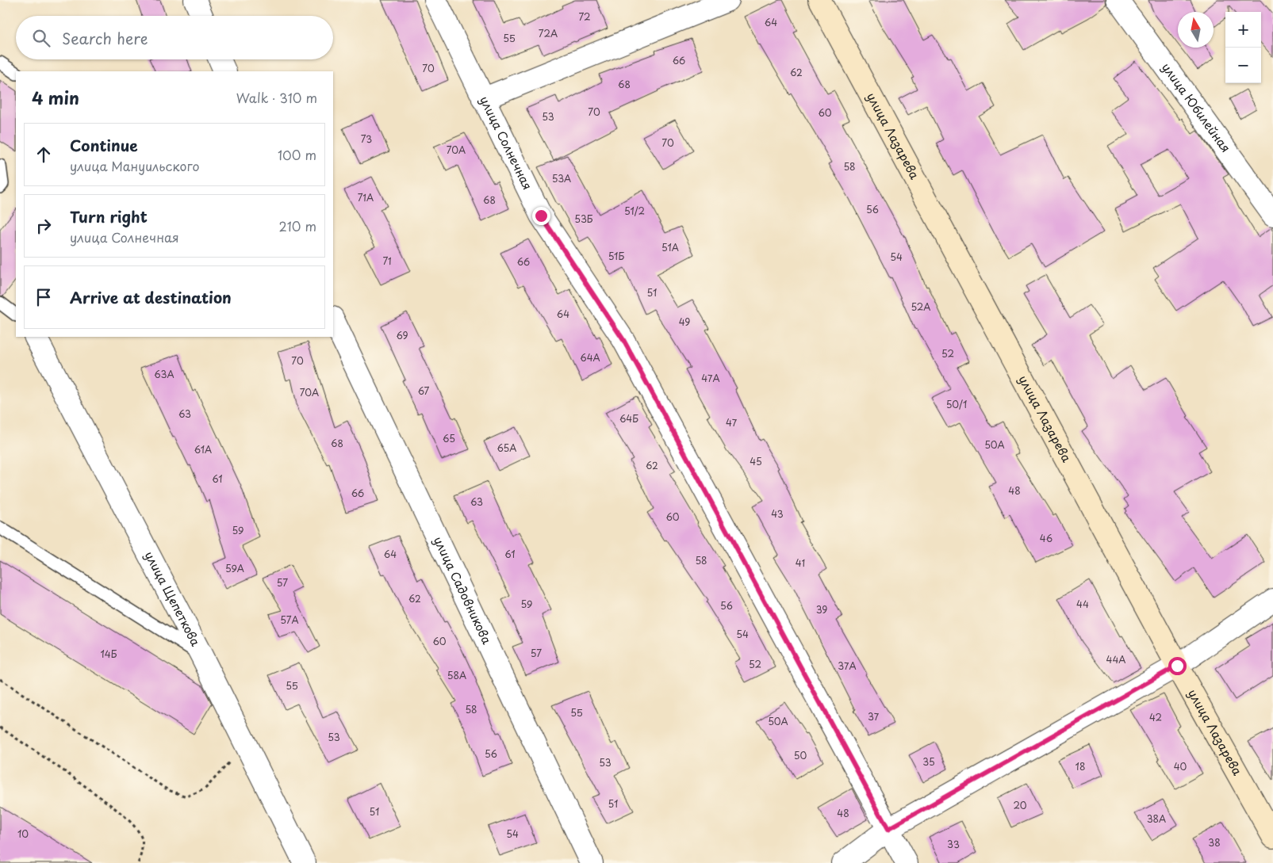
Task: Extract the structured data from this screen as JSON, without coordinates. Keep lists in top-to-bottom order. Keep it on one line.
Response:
{"streets":{"street":["улица Юбилейная","улица Лазарева","улица Солнечная","улица Садовникова","улица Щепеткова"]},"house_numbers":["72","64","72А","55","66","70","62","68","70","60","53","73","70","70А","58","53А","71А","68","56","51/2","53Б","51А","51Б","54","71","66","51","52А","64","49","69","52","64А","70","63А","47А","67","70А","50/1","63","64Б","47","65","68","50А","65А","61А","45","62","61","48","66","63","43","60","59","46","64","61","58","41","59А","57","62","59","44","56","39","57А","54","60","57","14Б","44А","52","37А","58А","55","58","55","37","42","50А","53","56","50","35","53","18","40","51","20","51","48","38А","10","54","38","33"],"north":"top","page":{"map_buttons":["+","−"],"search":"Search here","heading":["4 min","Walk · 310 m"],"list":[["Continue","улица Мануильского","100 m"],["Turn right","улица Солнечная","210 m"],"Arrive at destination"]}}
